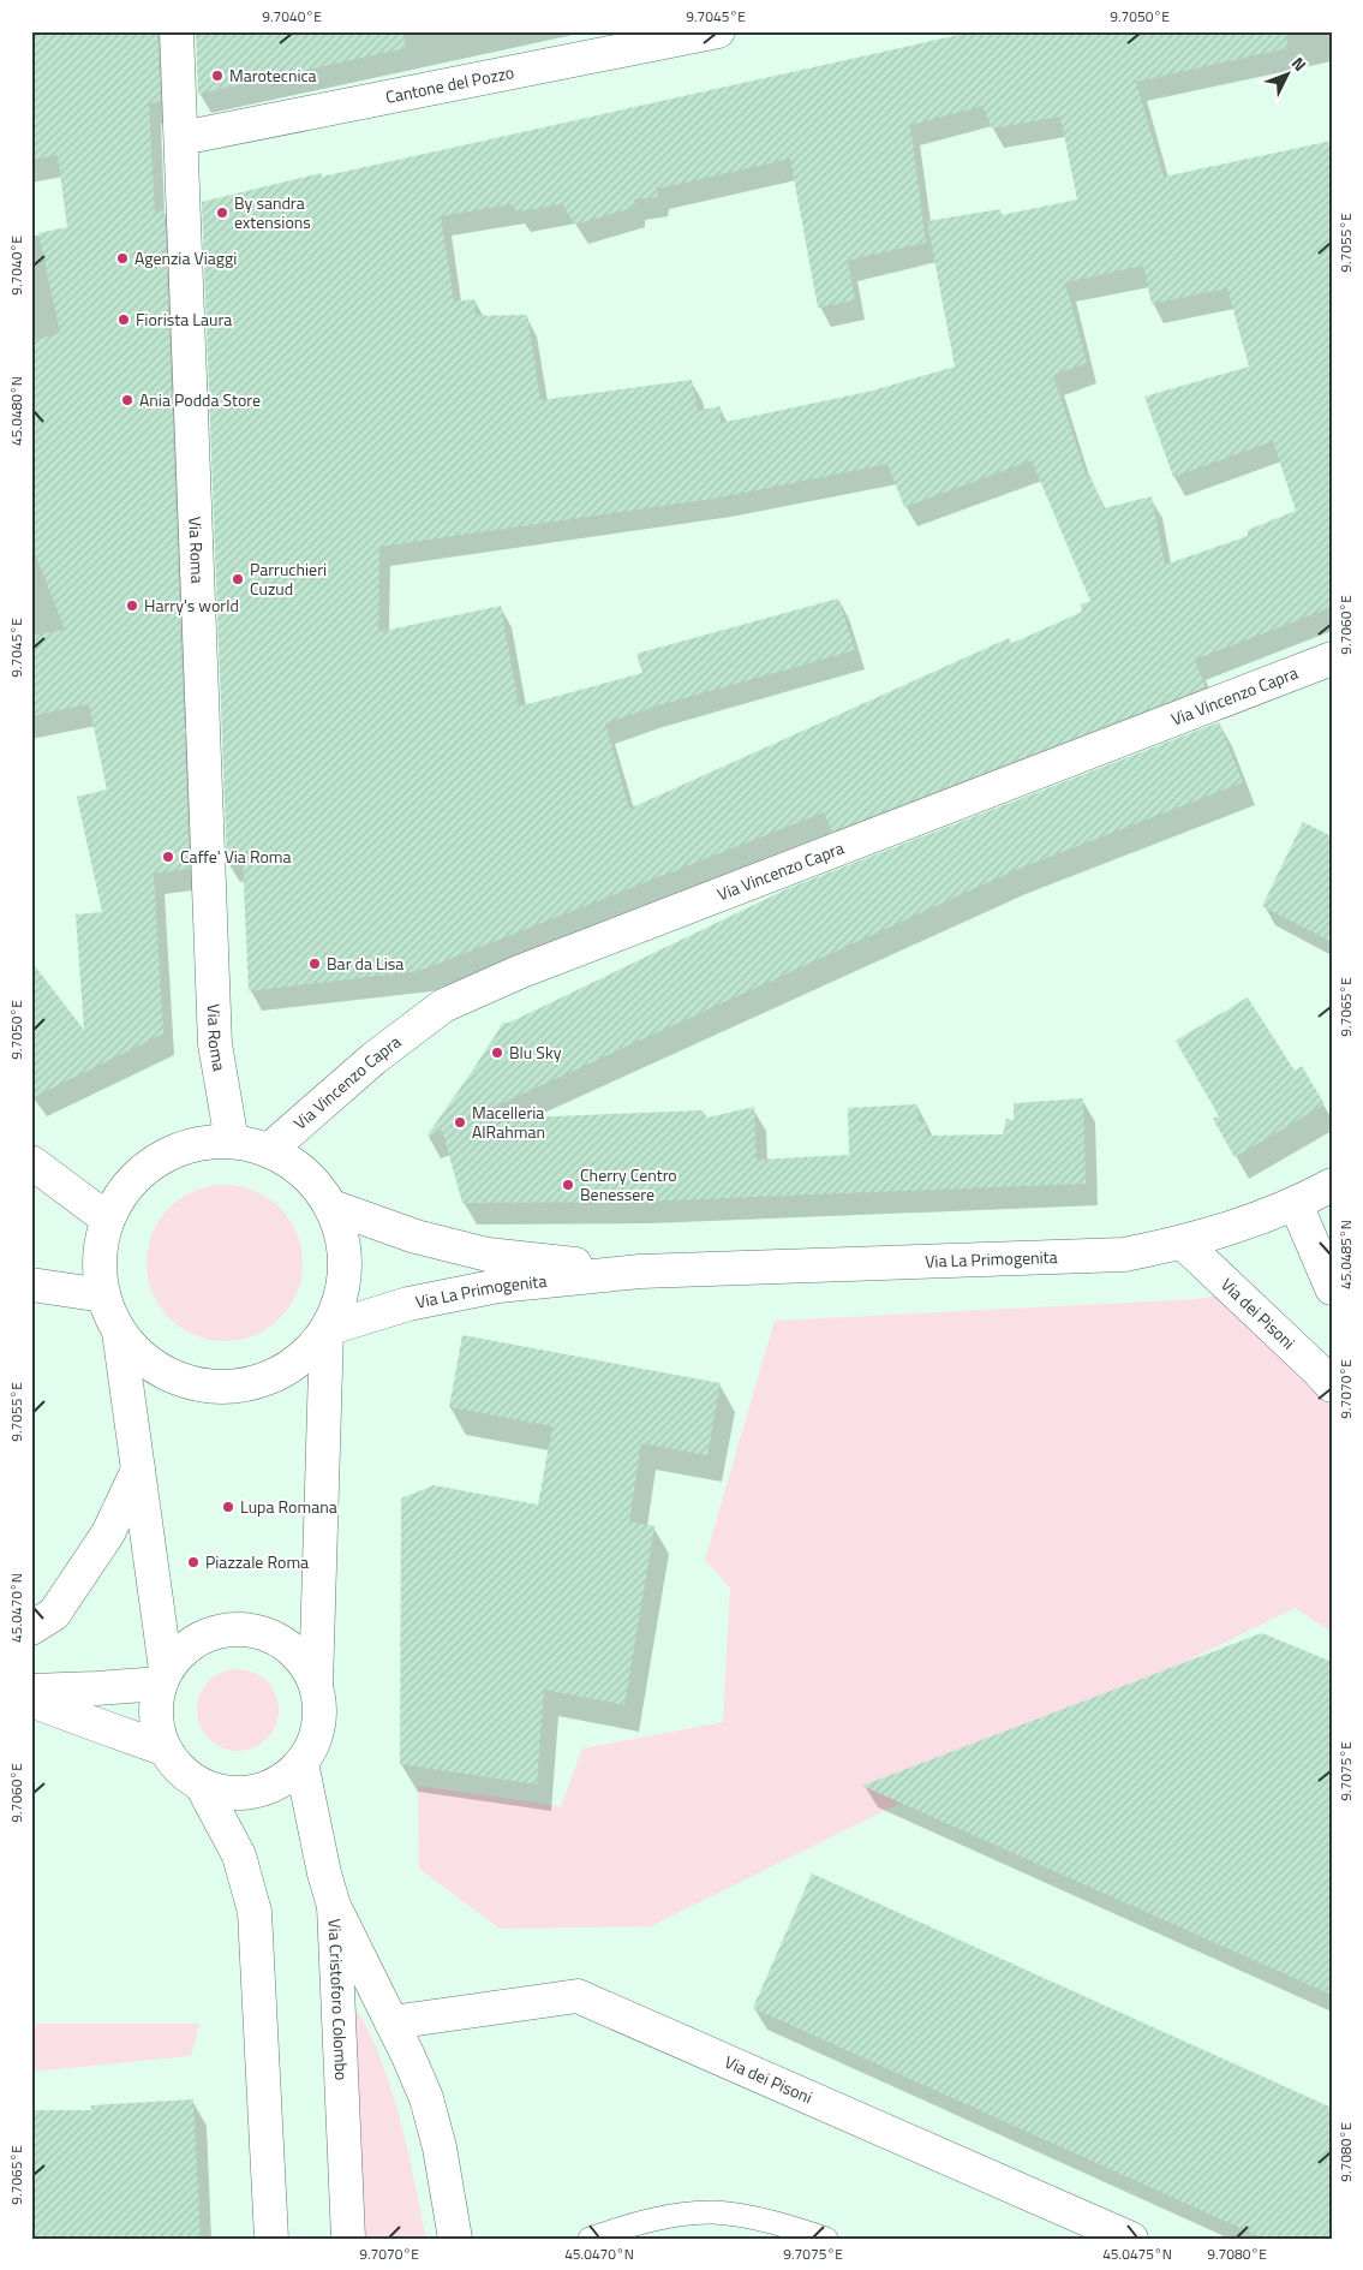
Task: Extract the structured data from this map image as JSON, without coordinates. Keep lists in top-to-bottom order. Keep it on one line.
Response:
{"streets":{"main road":["Cantone del Pozzo","Via Roma","Via Vincenzo Capra","Via La Primogenita","Via dei Pisoni","Via Cristoforo Colombo"]},"crossings":[["Cantone del Pozzo","Via Roma"],["Via La Primogenita","Via dei Pisoni"]],"places":["Marotecnica","By sandra extensions","Agenzia Viaggi","Fiorista Laura","Ania Podda Store","Parruchieri Cuzud","Harry's world","Caffe' Via Roma","Bar da Lisa","Blu Sky","Macelleria AlRahman","Cherry Centro Benessere","Lupa Romana","Piazzale Roma"],"north":"top right","coordinates":["9.7040°E","9.7045°E","9.7050°E","9.7055°E","45.0480°N","9.7060°E","9.7065°E","45.0485°N","9.7070°E","45.0470°N","9.7075°E","9.7080°E","45.0475°N"]}
